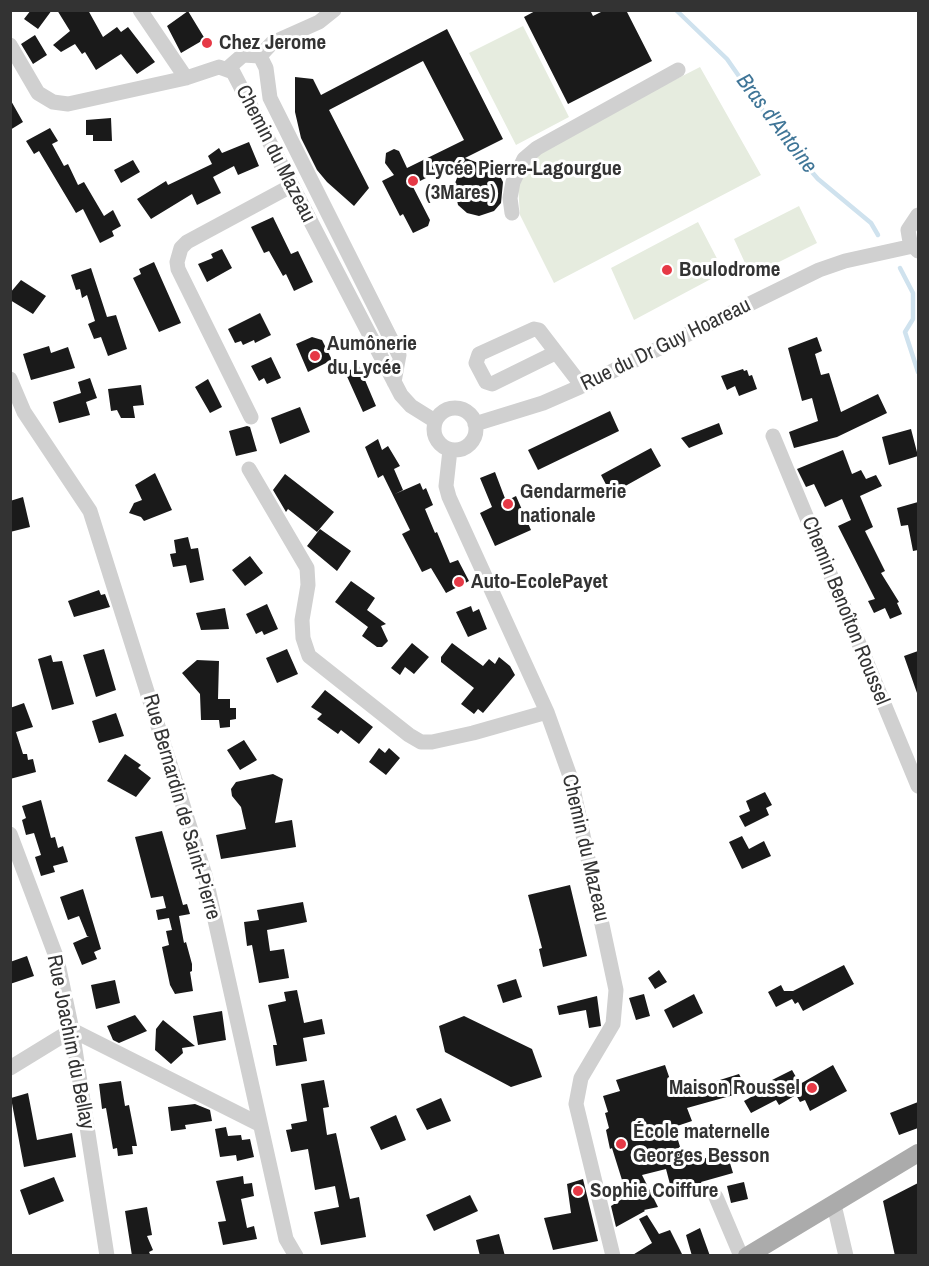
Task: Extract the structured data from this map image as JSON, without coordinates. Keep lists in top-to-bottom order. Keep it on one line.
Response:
{"streets":{"street":["Chemin du Mazeau","Rue du Dr Guy Hoareau","Chemin Benoîton Roussel","Rue Bernardin de Saint-Pierre","Rue Joachim du Bellay"]},"crossings":[["Chemin du Mazeau","Rue du Dr Guy Hoareau"]],"water":["Bras d'Antoine"],"places":["Chez Jerome","Lycée Pierre-Lagourgue (3Mares)","Boulodrome","Aumônerie du Lycée","Gendarmerie nationale","Auto-EcolePayet","Maison Roussel","École maternelle Georges Besson","Sophie Coiffure"]}
